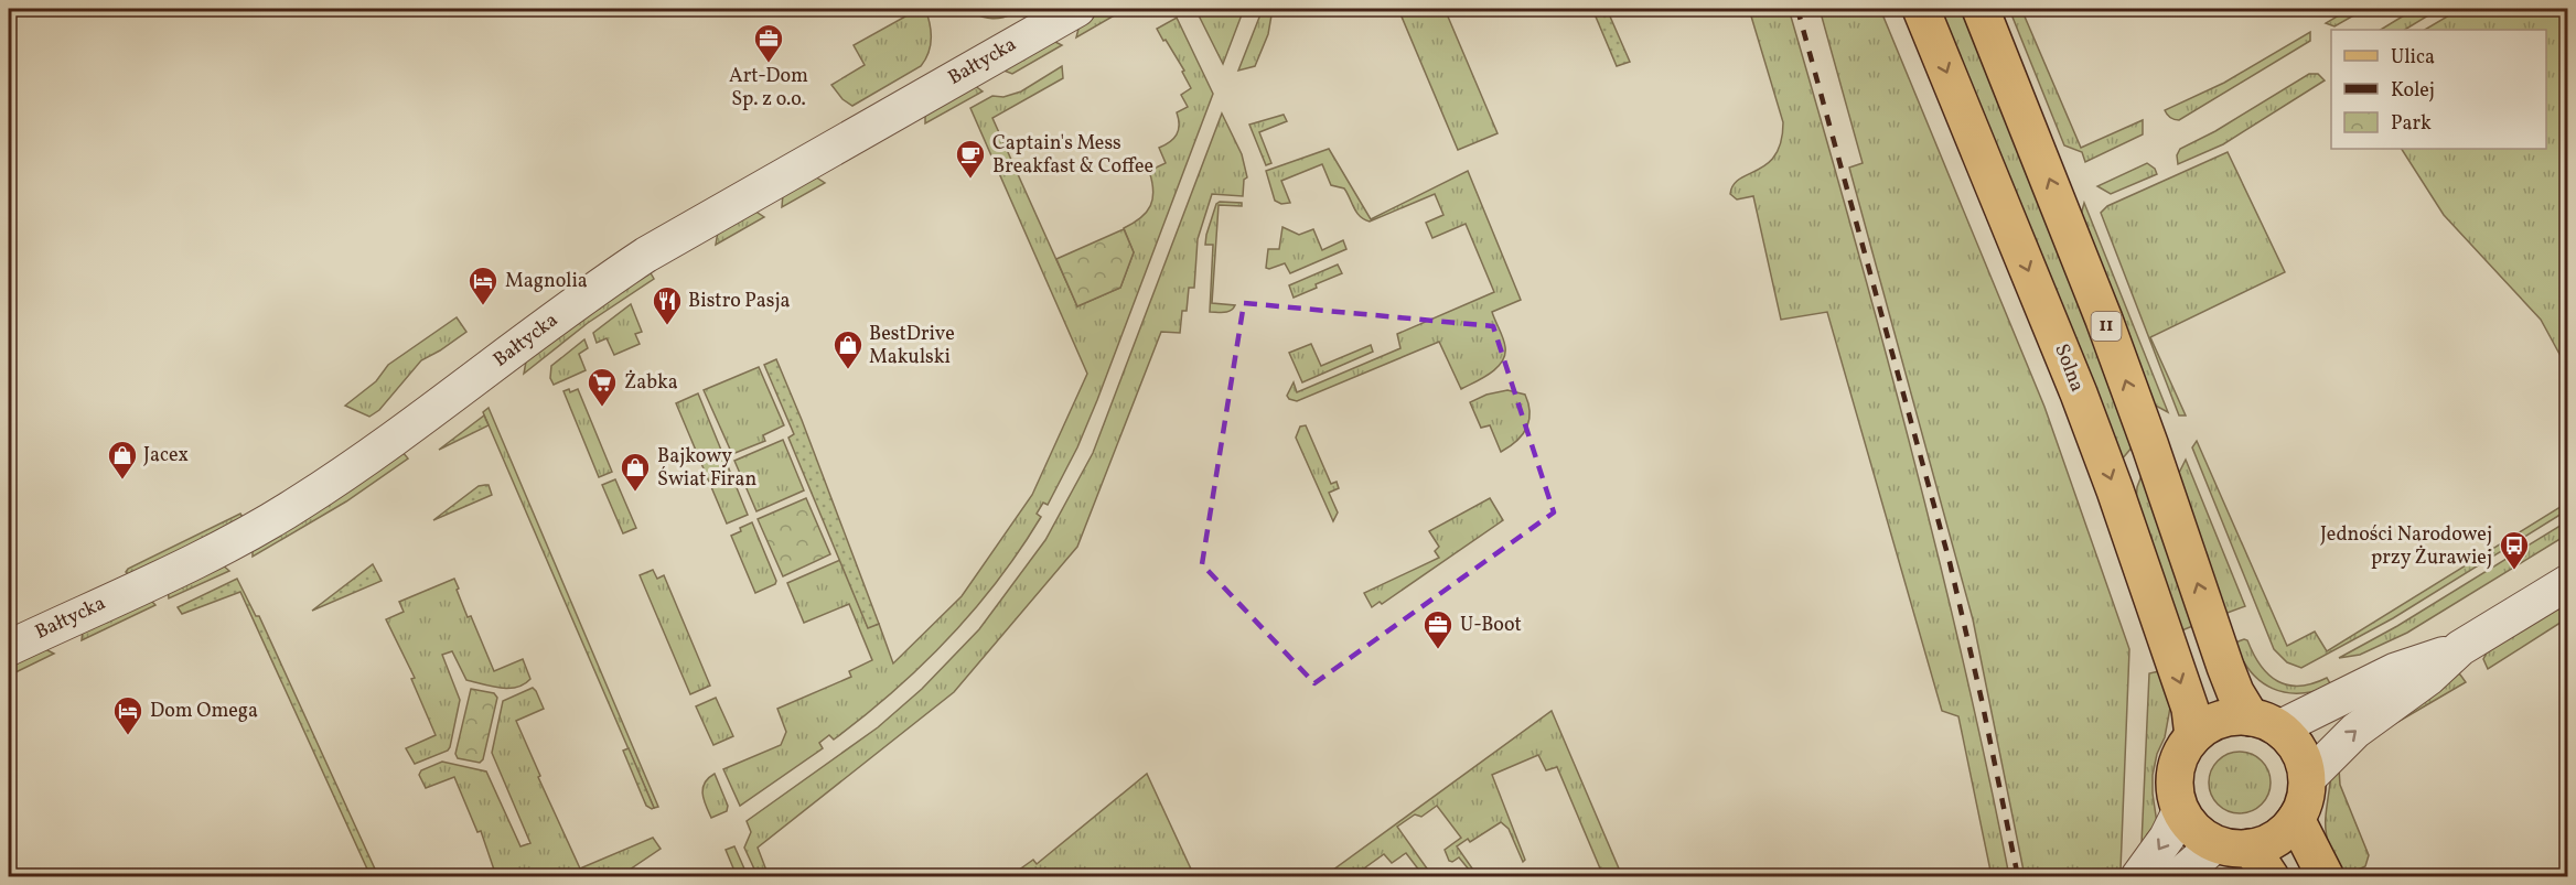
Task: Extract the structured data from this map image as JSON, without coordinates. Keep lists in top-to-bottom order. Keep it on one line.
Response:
{"streets":{"main road":["11","Solna"],"street":["Bałtycka"]},"crossings":[["11","Solna"]],"places":{"office":["Art-Dom Sp. z o.o.","U-Boot"],"cafe":["Captain's Mess Breakfast & Coffee"],"hotel":["Magnolia","Dom Omega"],"restaurant":["Bistro Pasja"],"shop":["BestDrive Makulski","Jacex","Bajkowy Świat Firan"],"supermarket":["Żabka"],"bus stop":["Jedności Narodowej przy Żurawiej"]},"legend":["Ulica","Kolej","Park"]}
